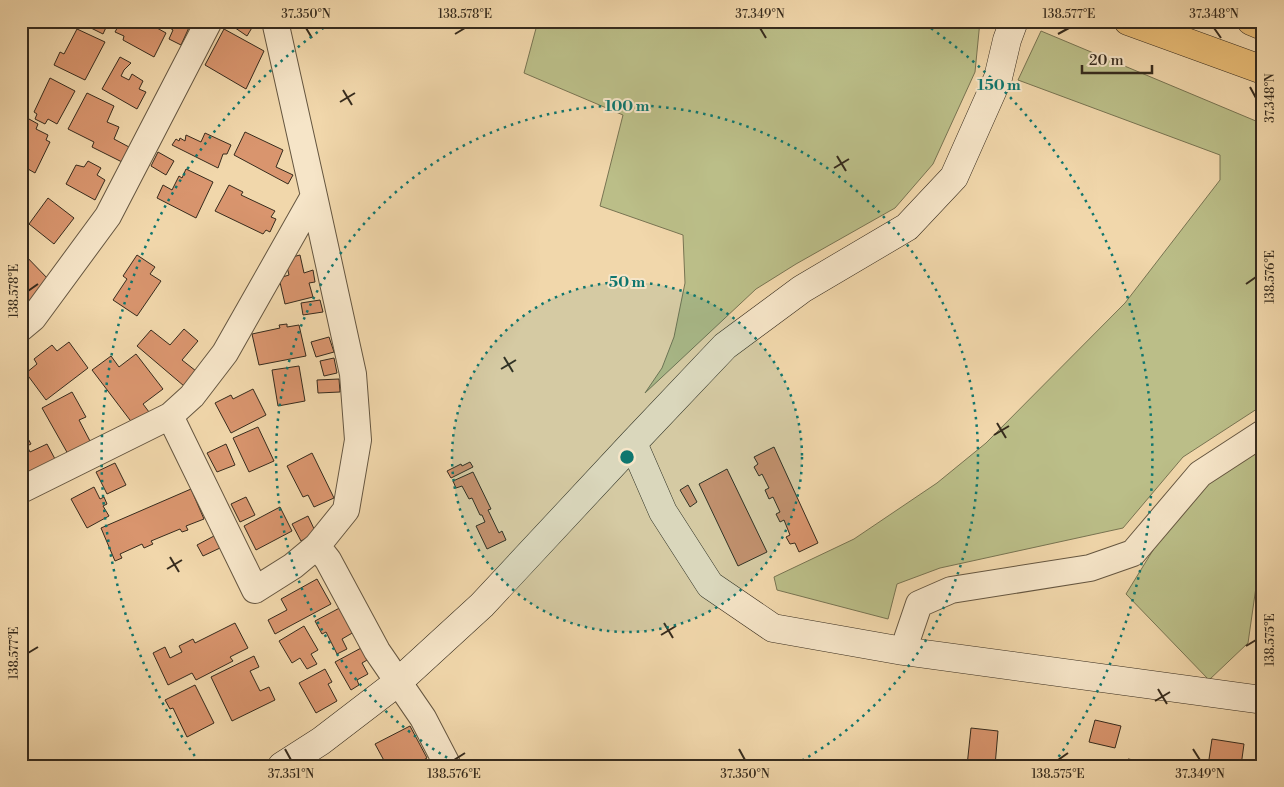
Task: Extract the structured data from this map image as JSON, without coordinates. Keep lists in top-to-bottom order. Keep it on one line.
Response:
{"scale_bar":"20 m","coordinates":["37.350°N","138.578°E","37.349°N","138.577°E","37.348°N","138.576°E","138.575°E","37.351°N"],"rings":["150 m","100 m","50 m"]}
